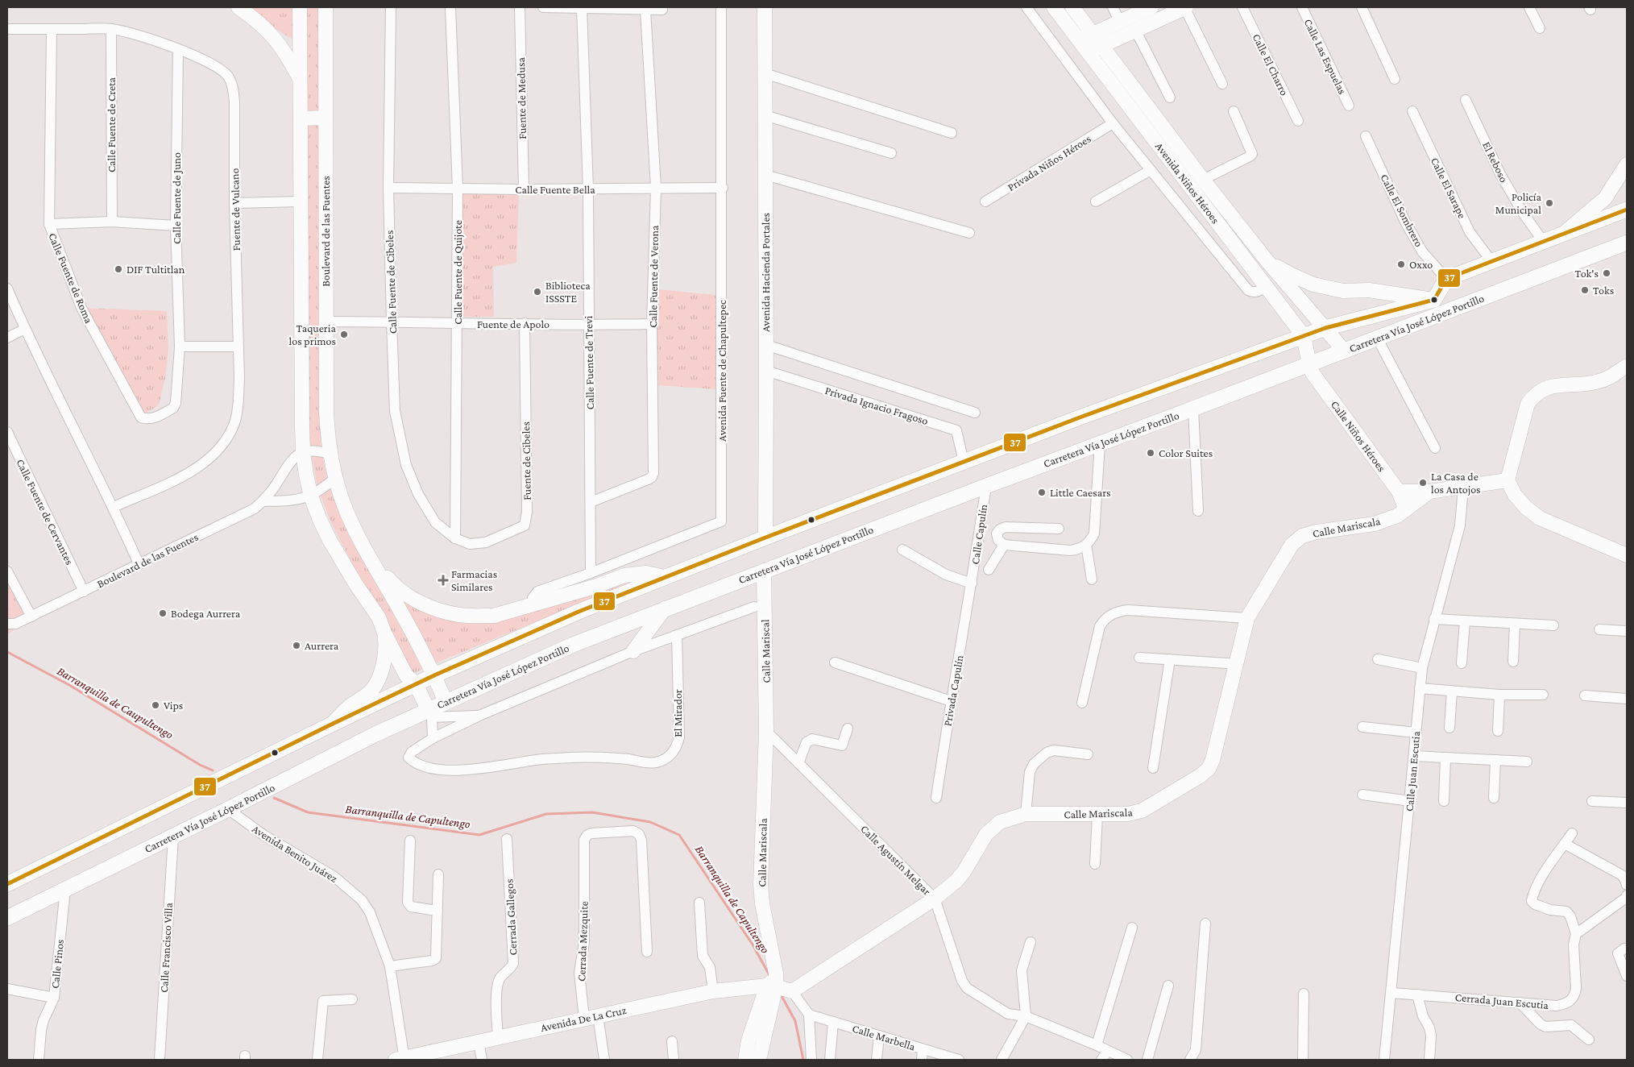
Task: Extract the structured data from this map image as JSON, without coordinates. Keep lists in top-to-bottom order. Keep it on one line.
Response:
{"streets":{"main road":["Carretera Vía José López Portillo"],"street":["Calle Las Espuelas","Calle El Charro","Fuente de Medusa","Calle Fuente de Creta","El Reboso","Privada Niños Héroes","Avenida Niños Héroes","Calle El Sarape","Calle Fuente Bella","Calle Fuente de Juno","Fuente de Vulcano","Calle El Sombrero","Boulevard de las Fuentes","Calle Fuente de Quijote","Avenida Hacienda Portales","Calle Fuente de Verona","Calle Fuente de Roma","Calle Fuente de Cibeles","Fuente de Apolo","Calle Fuente de Trevi","Avenida Fuente de Chapultepec","Privada Ignacio Fragoso","Calle Niños Héroes","Fuente de Cibeles","Calle Fuente de Cervantes","Calle Mariscala","Calle Capulín","Calle Mariscal","Privada Capulín","El Mirador","Calle Juan Escutia","Avenida Benito Juárez","Calle Agustín Melgar","Cerrada Gallegos","Cerrada Mezquite","Calle Francisco Villa","Calle Pinos","Cerrada Juan Escutia","Avenida De La Cruz","Calle Marbella"]},"crossings":[["Fuente de Medusa","Calle Fuente Bella"],["Calle Fuente de Creta","Fuente de Vulcano"],["Avenida Niños Héroes","Carretera Vía José López Portillo"],["Avenida Niños Héroes","Calle Niños Héroes"],["Calle Fuente Bella","Calle Fuente de Quijote"],["Calle Fuente Bella","Calle Fuente de Verona"],["Calle Fuente Bella","Calle Fuente de Cibeles"],["Calle Fuente Bella","Calle Fuente de Trevi"],["Calle Fuente Bella","Avenida Fuente de Chapultepec"],["Calle Fuente de Juno","Fuente de Vulcano"],["Calle Fuente de Juno","Calle Fuente de Roma"],["Fuente de Vulcano","Calle Fuente de Roma"],["Calle El Sombrero","Carretera Vía José López Portillo"],["Boulevard de las Fuentes","Carretera Vía José López Portillo"],["Boulevard de las Fuentes","Fuente de Apolo"],["Boulevard de las Fuentes","Calle Fuente de Cervantes"],["Calle Fuente de Quijote","Calle Fuente de Cibeles"],["Calle Fuente de Quijote","Fuente de Apolo"],["Calle Fuente de Quijote","Fuente de Cibeles"],["Avenida Hacienda Portales","Carretera Vía José López Portillo"],["Avenida Hacienda Portales","Privada Ignacio Fragoso"],["Calle Fuente de Verona","Fuente de Apolo"],["Calle Fuente de Verona","Calle Fuente de Trevi"],["Calle Fuente de Cibeles","Fuente de Apolo"],["Calle Fuente de Cibeles","Fuente de Cibeles"],["Carretera Vía José López Portillo","Privada Ignacio Fragoso"],["Carretera Vía José López Portillo","Calle Niños Héroes"],["Carretera Vía José López Portillo","Calle Capulín"],["Carretera Vía José López Portillo","Calle Mariscal"],["Carretera Vía José López Portillo","Avenida Benito Juárez"],["Carretera Vía José López Portillo","Calle Francisco Villa"],["Carretera Vía José López Portillo","Calle Pinos"],["Fuente de Apolo","Calle Fuente de Trevi"],["Fuente de Apolo","Fuente de Cibeles"],["Calle Fuente de Trevi","Avenida Fuente de Chapultepec"],["Calle Niños Héroes","Calle Mariscala"],["Calle Mariscala","Calle Mariscal"],["Calle Mariscala","Calle Agustín Melgar"],["Calle Mariscala","Avenida De La Cruz"],["Calle Capulín","Privada Capulín"],["Calle Mariscal","Calle Agustín Melgar"],["Calle Juan Escutia","Cerrada Juan Escutia"],["Avenida Benito Juárez","Avenida De La Cruz"],["Cerrada Gallegos","Avenida De La Cruz"],["Cerrada Mezquite","Avenida De La Cruz"]],"water":["Barranquilla de Caupultengo","Barranquilla de Capultengo"],"places":{"other":["Policía Municipal","Oxxo","DIF Tultitlan","Tok's","Toks","Biblioteca ISSSTE","Taqueria los primos","Color Suites","La Casa de los Antojos","Little Caesars","Bodega Aurrera","Aurrera","Vips"],"health":["Farmacias Similares"]},"lines":["transit line 37"]}
